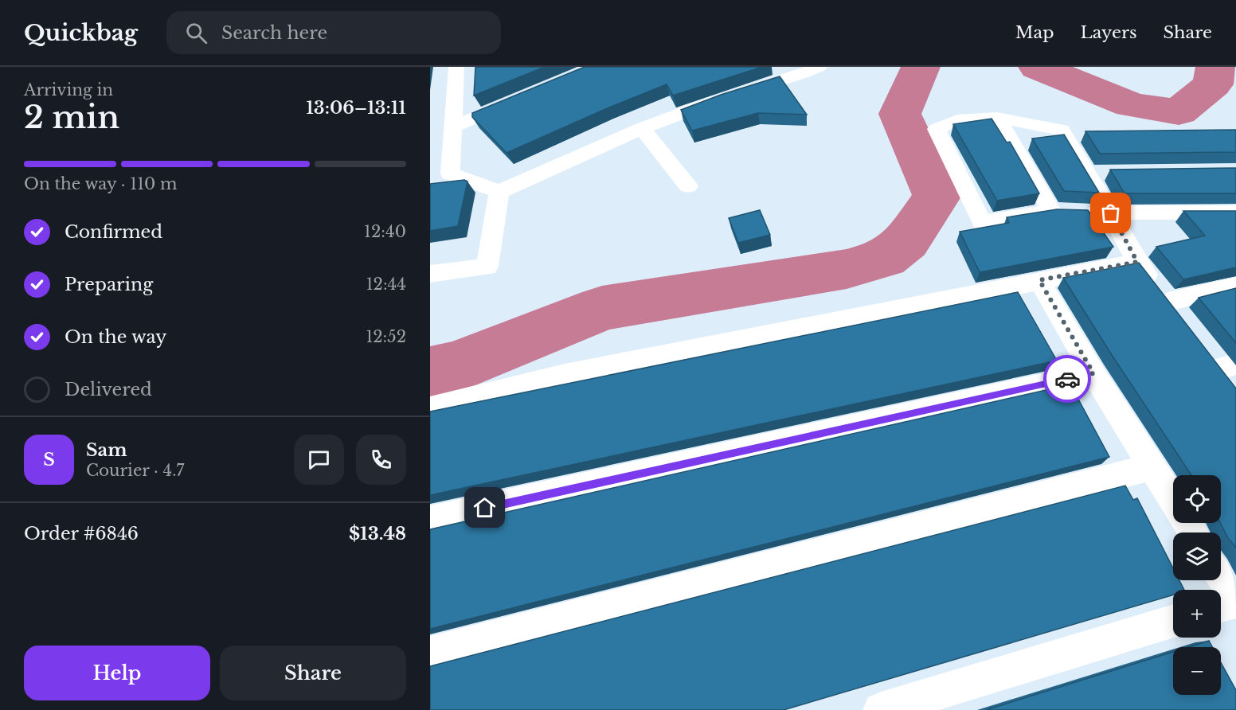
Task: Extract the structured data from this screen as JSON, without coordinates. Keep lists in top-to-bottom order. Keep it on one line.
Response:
{"page":{"header":"Quickbag","search":"Search here","nav":["Map","Layers","Share"],"heading":["2 min","Arriving in","13:06–13:11"],"panel":["Sam","Courier · 4.7","Order #6846","$13.48"],"bar":"On the way · 110 m","list":[["Confirmed","12:40"],["Preparing","12:44"],["On the way","12:52"],"Delivered"],"round":"S","map_buttons":["+","−"],"buttons":["Help","Share"]}}
